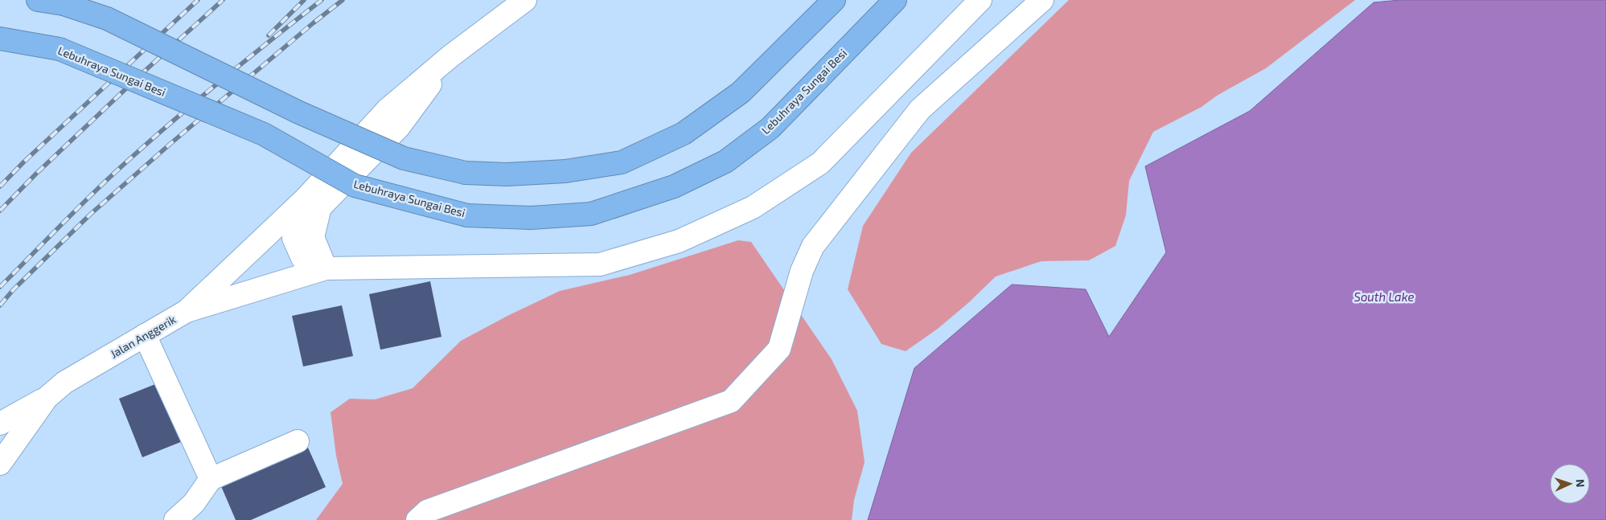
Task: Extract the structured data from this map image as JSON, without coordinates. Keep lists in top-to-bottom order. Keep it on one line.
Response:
{"streets":{"highway":["Lebuhraya Sungai Besi"],"street":["Jalan Anggerik"]},"water":["South Lake"],"north":"right"}
